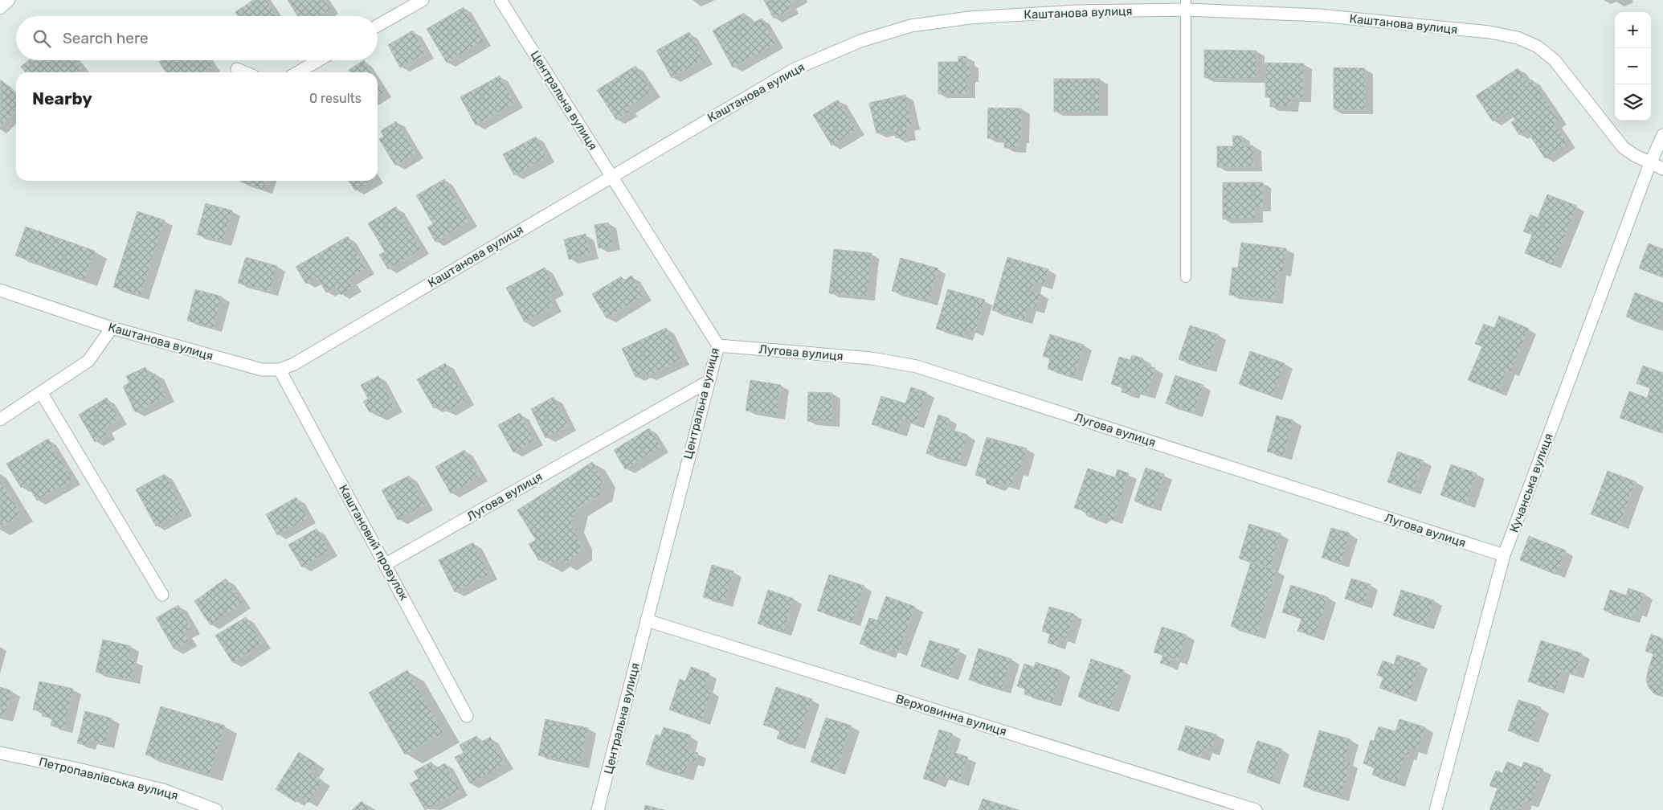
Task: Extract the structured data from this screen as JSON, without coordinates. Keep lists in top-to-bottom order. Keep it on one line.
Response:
{"streets":{"street":["Каштанова вулиця","Центральна вулиця","Лугова вулиця","Кучанська вулиця","Каштановий провулок","Верховинна вулиця","Петропавлівська вулиця"]},"crossings":[["Каштанова вулиця","Центральна вулиця"],["Каштанова вулиця","Кучанська вулиця"],["Каштанова вулиця","Каштановий провулок"],["Центральна вулиця","Лугова вулиця"],["Центральна вулиця","Верховинна вулиця"],["Лугова вулиця","Кучанська вулиця"],["Лугова вулиця","Каштановий провулок"]],"page":{"map_buttons":["+","−"],"search":"Search here","heading":["Nearby","0 results"]}}
